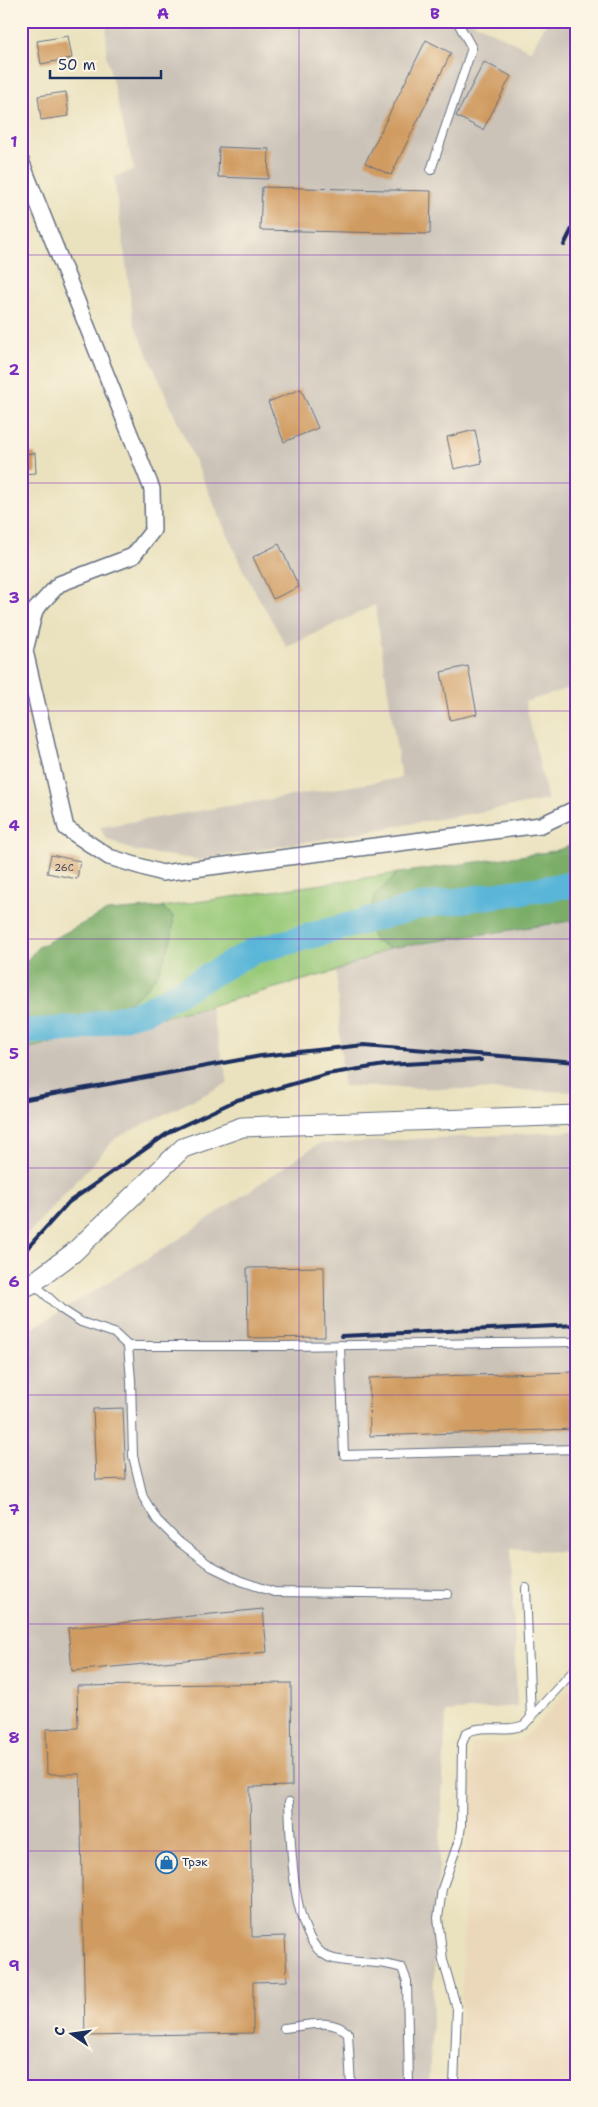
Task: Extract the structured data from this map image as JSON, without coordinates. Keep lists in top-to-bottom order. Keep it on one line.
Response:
{"places":{"shop":["Трэк"]},"house_numbers":["26С"],"scale_bar":"50 m","north":"left","grid":{"columns":["A","B"],"rows":["1","2","3","4","5","6","7","8","9"]}}
